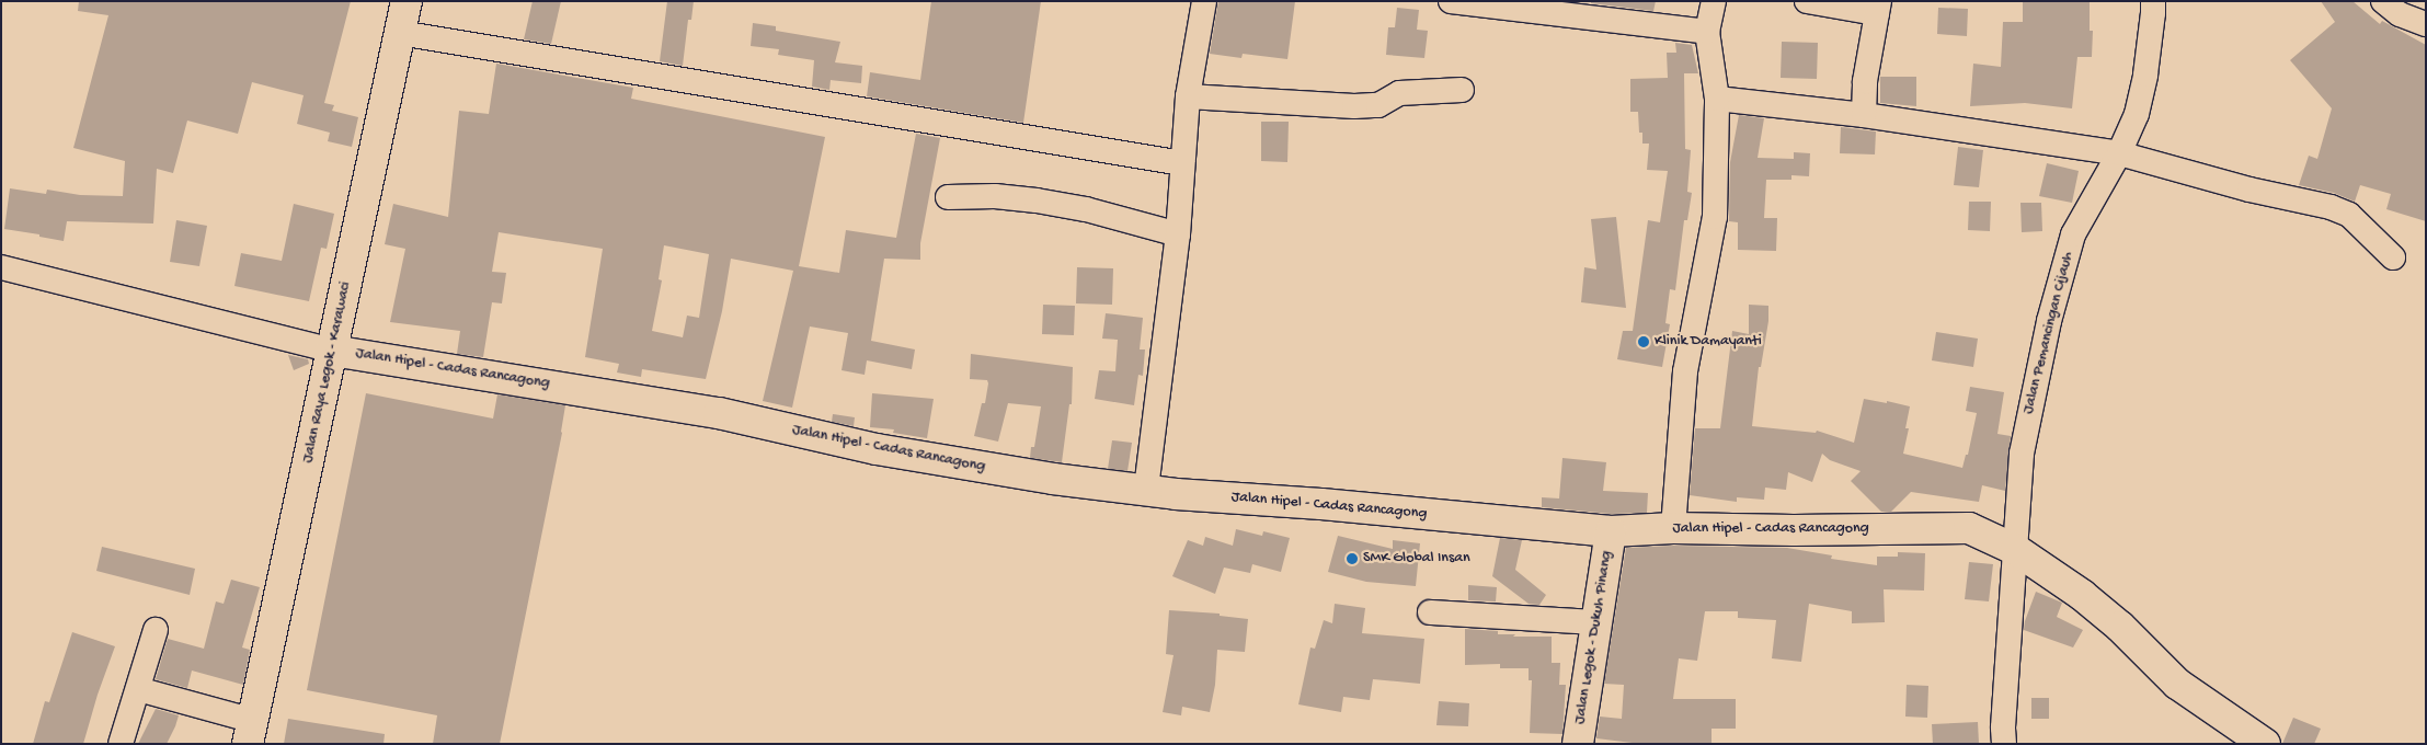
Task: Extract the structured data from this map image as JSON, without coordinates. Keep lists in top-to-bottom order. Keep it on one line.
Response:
{"streets":{"street":["Jalan Pemancingan Cijauh","Jalan Hipel - Cadas Rancagong","Jalan Raya Legok - Karawaci","Jalan Legok - Dukuh Pinang"]},"crossings":[["Jalan Pemancingan Cijauh","Jalan Hipel - Cadas Rancagong"],["Jalan Hipel - Cadas Rancagong","Jalan Raya Legok - Karawaci"],["Jalan Hipel - Cadas Rancagong","Jalan Legok - Dukuh Pinang"]],"places":["Klinik Damayanti","SMK Global Insan"]}
